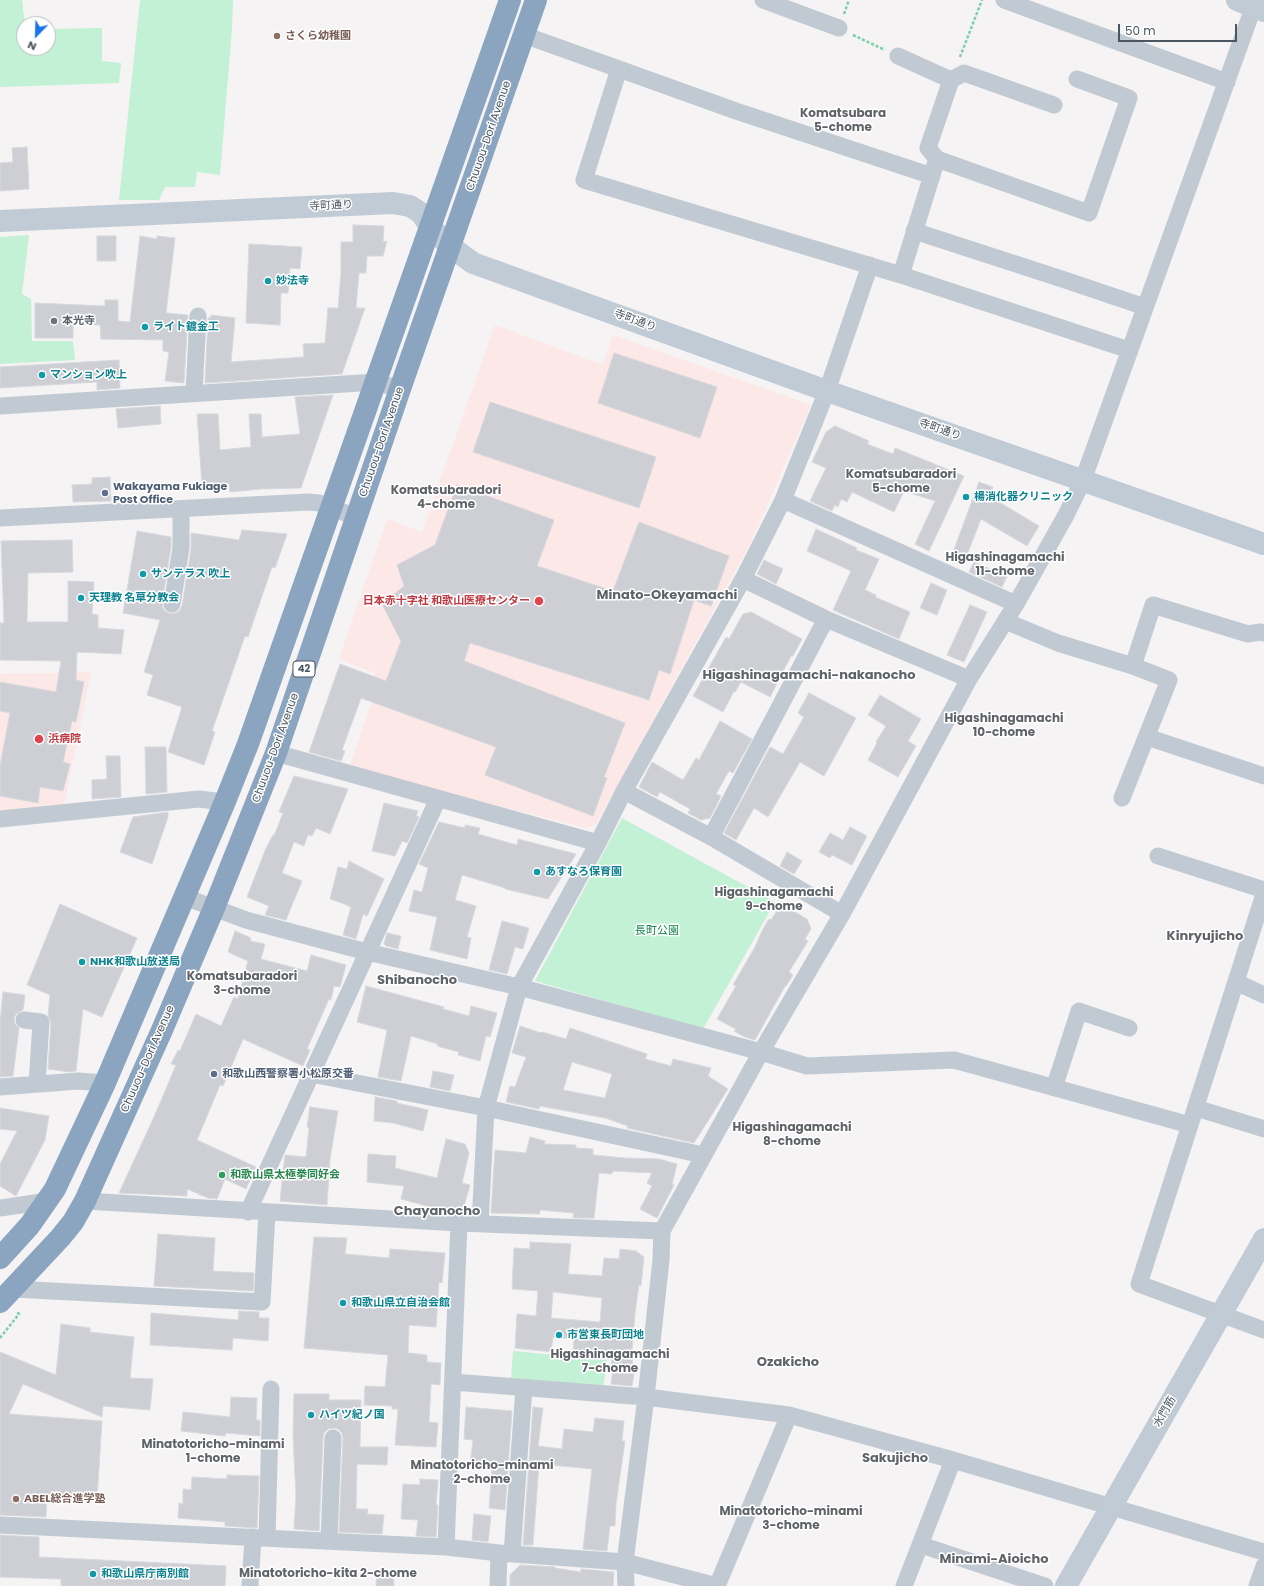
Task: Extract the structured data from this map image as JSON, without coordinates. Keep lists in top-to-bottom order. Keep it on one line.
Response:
{"streets":{"highway":["Chuuou-Dori Avenue","42"],"street":["寺町通り","水門筋"]},"crossings":[["Chuuou-Dori Avenue","寺町通り"],["寺町通り","42"]],"districts":["Komatsubara 5-chome","Komatsubaradori 5-chome","Komatsubaradori 4-chome","Higashinagamachi 11-chome","Minato-Okeyamachi","Higashinagamachi-nakanocho","Higashinagamachi 10-chome","Higashinagamachi 9-chome","Kinryujicho","Komatsubaradori 3-chome","Shibanocho","Higashinagamachi 8-chome","Chayanocho","Higashinagamachi 7-chome","Ozakicho","Minatotoricho-minami 1-chome","Sakujicho","Minatotoricho-minami 2-chome","Minatotoricho-minami 3-chome","Minami-Aioicho","Minatotoricho-kita 2-chome"],"parks":["長町公園"],"places":["さくら幼稚園","妙法寺","本光寺","ライト鍍金工","マンション吹上","Wakayama Fukiage Post Office","楊消化器クリニック","サンテラス 吹上","天理教 名草分教会","日本赤十字社 和歌山医療センター","浜病院","あすなろ保育園","NHK和歌山放送局","和歌山西警察署小松原交番","和歌山県太極拳同好会","和歌山県立自治会館","市営東長町団地","ハイツ紀ノ国","ABEL総合進学塾","和歌山県庁南別館"],"scale_bar":"50 m","north":"bottom left"}
